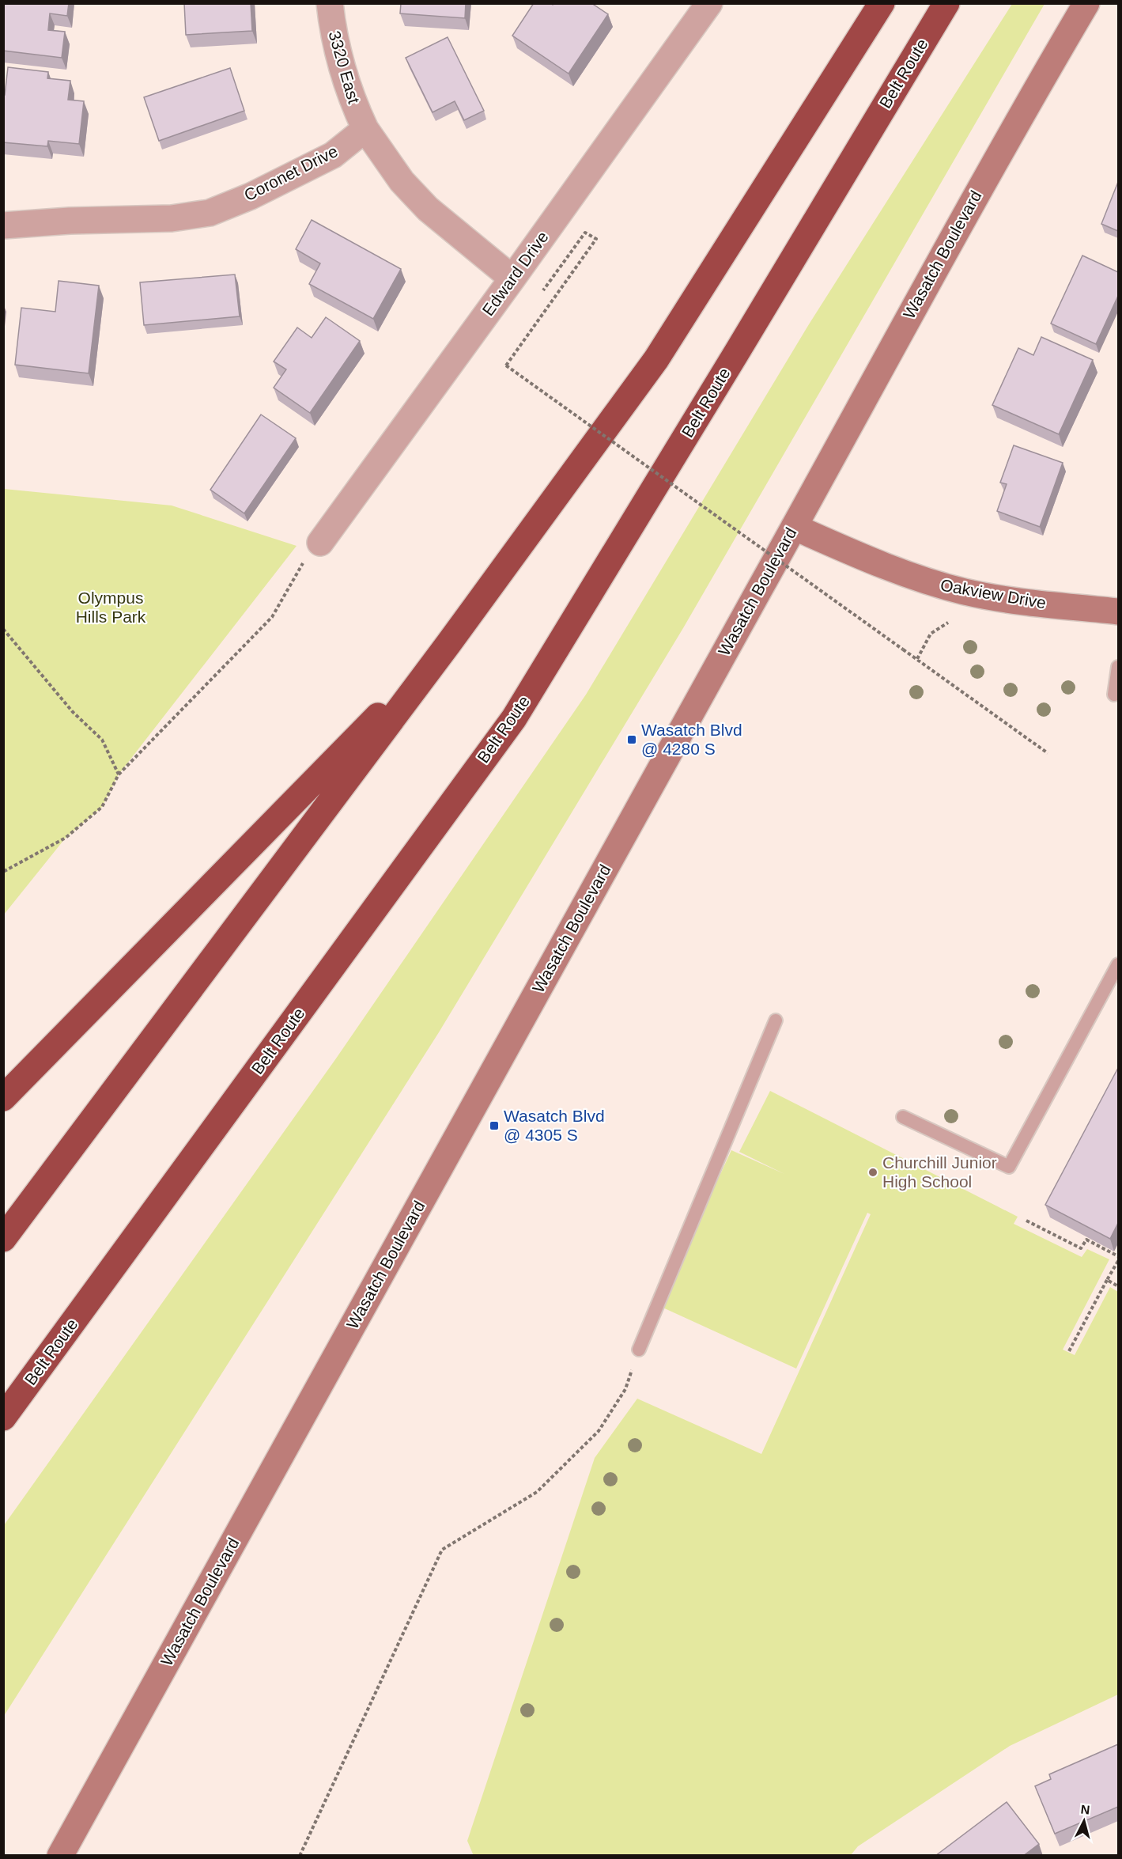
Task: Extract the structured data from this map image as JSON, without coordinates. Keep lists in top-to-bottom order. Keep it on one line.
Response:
{"streets":{"highway":["Belt Route"],"main road":["Wasatch Boulevard","Oakview Drive"],"street":["3320 East","Coronet Drive","Edward Drive"]},"crossings":[["3320 East","Coronet Drive"],["Wasatch Boulevard","Oakview Drive"]],"parks":["Olympus Hills Park"],"places":{"transit":["Wasatch Blvd @ 4280 S","Wasatch Blvd @ 4305 S"],"other":["Churchill Junior High School"]},"north":"top"}
